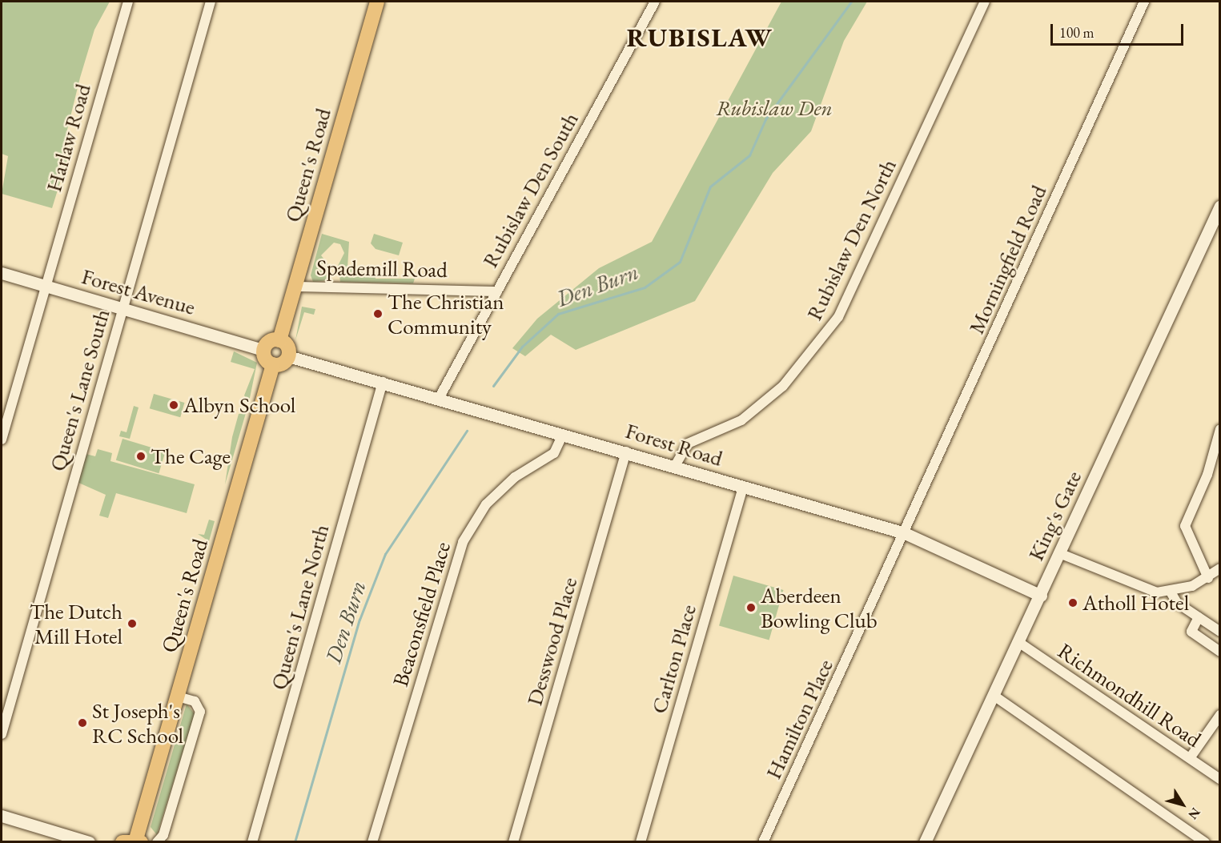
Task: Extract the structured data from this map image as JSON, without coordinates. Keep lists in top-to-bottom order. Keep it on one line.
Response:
{"streets":{"main road":["Queen's Road"],"street":["Harlaw Road","Rubislaw Den South","Rubislaw Den North","Morningfield Road","Spademill Road","Forest Avenue","Queen's Lane South","Forest Road","King's Gate","Queen's Lane North","Beaconsfield Place","Desswood Place","Carlton Place","Richmondhill Road","Hamilton Place"]},"crossings":[["Harlaw Road","Forest Avenue"],["Queen's Road","Spademill Road"],["Queen's Road","Forest Avenue"],["Queen's Road","Forest Road"],["Rubislaw Den South","Spademill Road"],["Rubislaw Den South","Forest Road"],["Rubislaw Den North","Forest Road"],["Morningfield Road","Forest Road"],["Morningfield Road","Hamilton Place"],["Forest Avenue","Queen's Lane South"],["Forest Avenue","Forest Road"],["Forest Road","King's Gate"],["Forest Road","Queen's Lane North"],["Forest Road","Beaconsfield Place"],["Forest Road","Desswood Place"],["Forest Road","Carlton Place"],["Forest Road","Hamilton Place"],["King's Gate","Richmondhill Road"]],"districts":["RUBISLAW"],"water":["Den Burn"],"parks":["Rubislaw Den"],"places":["The Christian Community","Albyn School","The Cage","Atholl Hotel","Aberdeen Bowling Club","The Dutch Mill Hotel","St Joseph's RC School"],"scale_bar":"100 m","north":"bottom right"}
